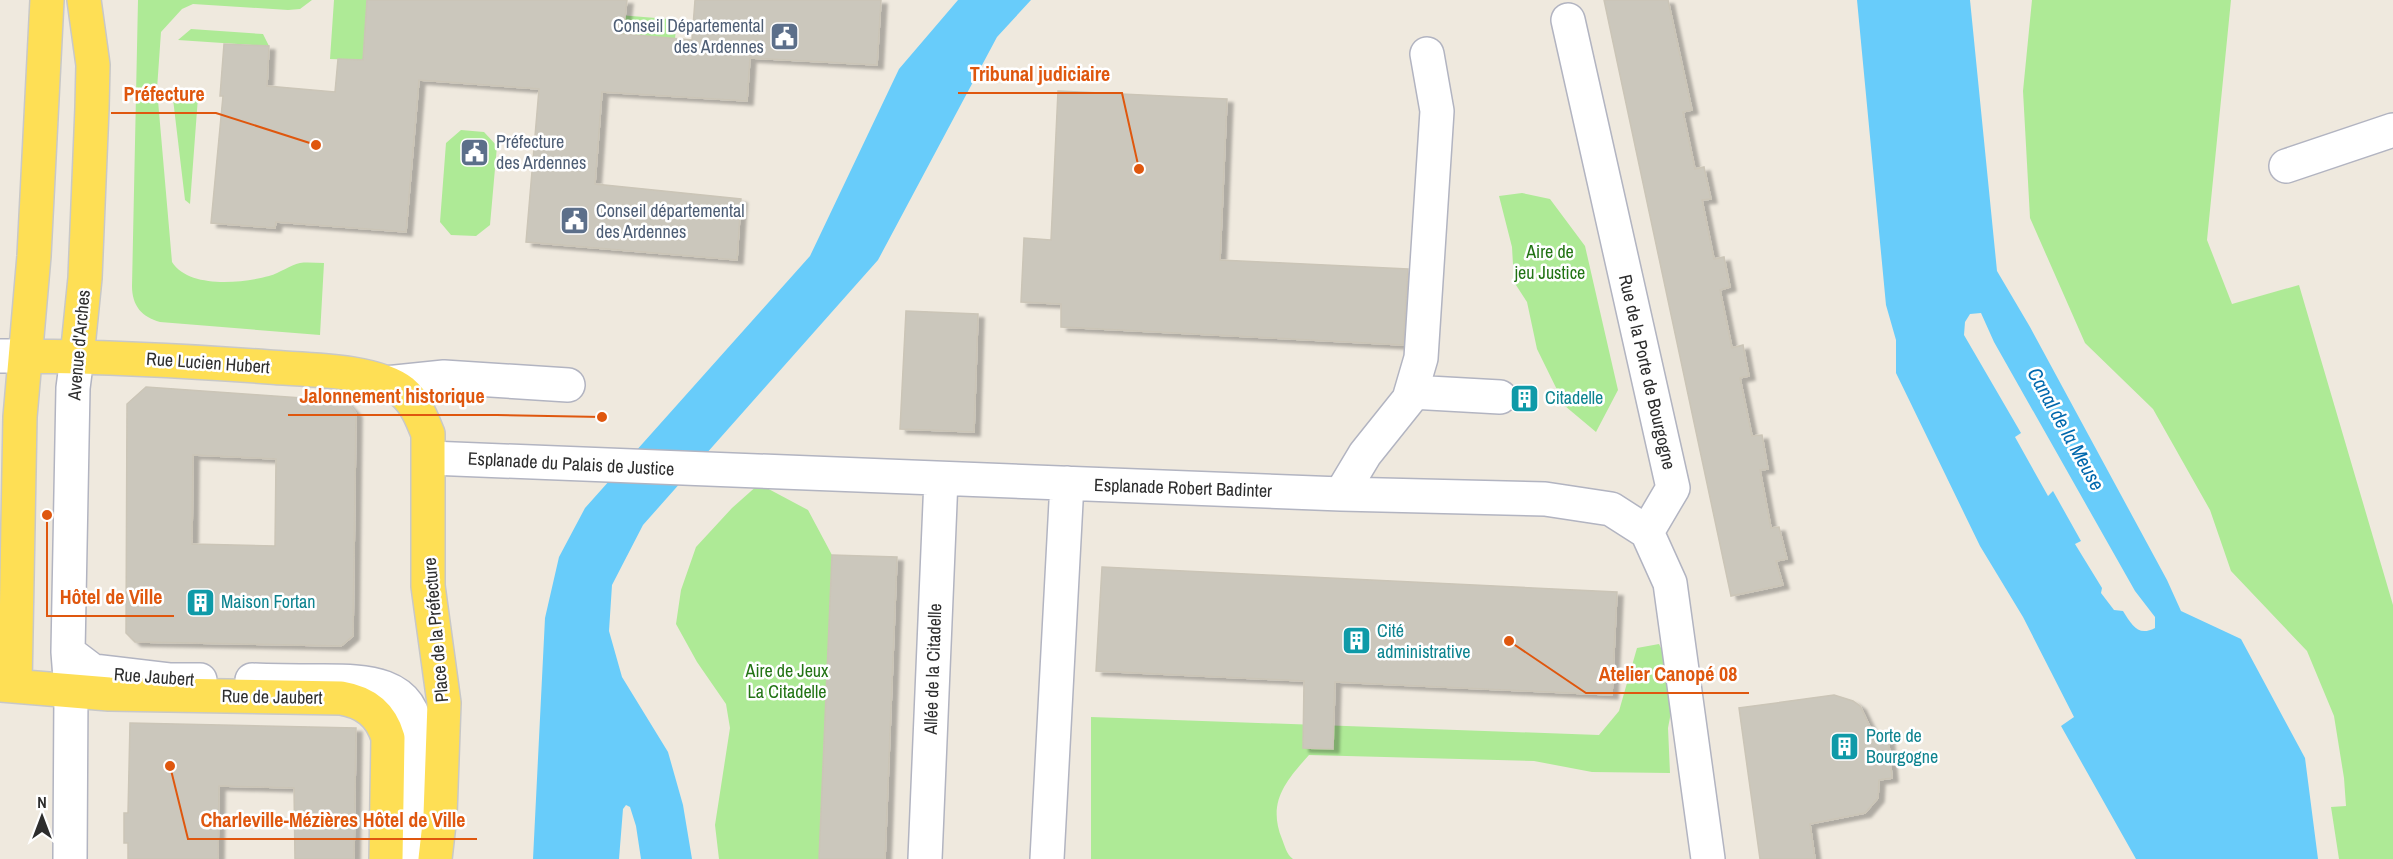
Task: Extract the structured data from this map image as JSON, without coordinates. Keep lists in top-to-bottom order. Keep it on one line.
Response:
{"streets":{"main road":["Avenue d'Arches","Rue Lucien Hubert","Place de la Préfecture","Rue de Jaubert"],"street":["Rue de la Porte de Bourgogne","Esplanade du Palais de Justice","Esplanade Robert Badinter","Allée de la Citadelle","Rue Jaubert"]},"crossings":[["Avenue d'Arches","Rue Lucien Hubert"],["Avenue d'Arches","Rue Jaubert"],["Avenue d'Arches","Rue de Jaubert"],["Rue Lucien Hubert","Place de la Préfecture"],["Rue de la Porte de Bourgogne","Esplanade Robert Badinter"],["Esplanade du Palais de Justice","Esplanade Robert Badinter"],["Esplanade du Palais de Justice","Place de la Préfecture"],["Esplanade Robert Badinter","Allée de la Citadelle"]],"water":["Canal de la Meuse"],"parks":["Aire de jeu Justice","Aire de Jeux La Citadelle"],"places":{"public building":["Conseil Départemental des Ardennes","Préfecture des Ardennes","Conseil départemental des Ardennes"],"other":["Préfecture","Tribunal judiciaire","Jalonnement historique","Hôtel de Ville","Atelier Canopé 08","Charleville-Mézières Hôtel de Ville"],"building":["Citadelle","Maison Fortan","Cité administrative","Porte de Bourgogne"]},"north":"top"}
